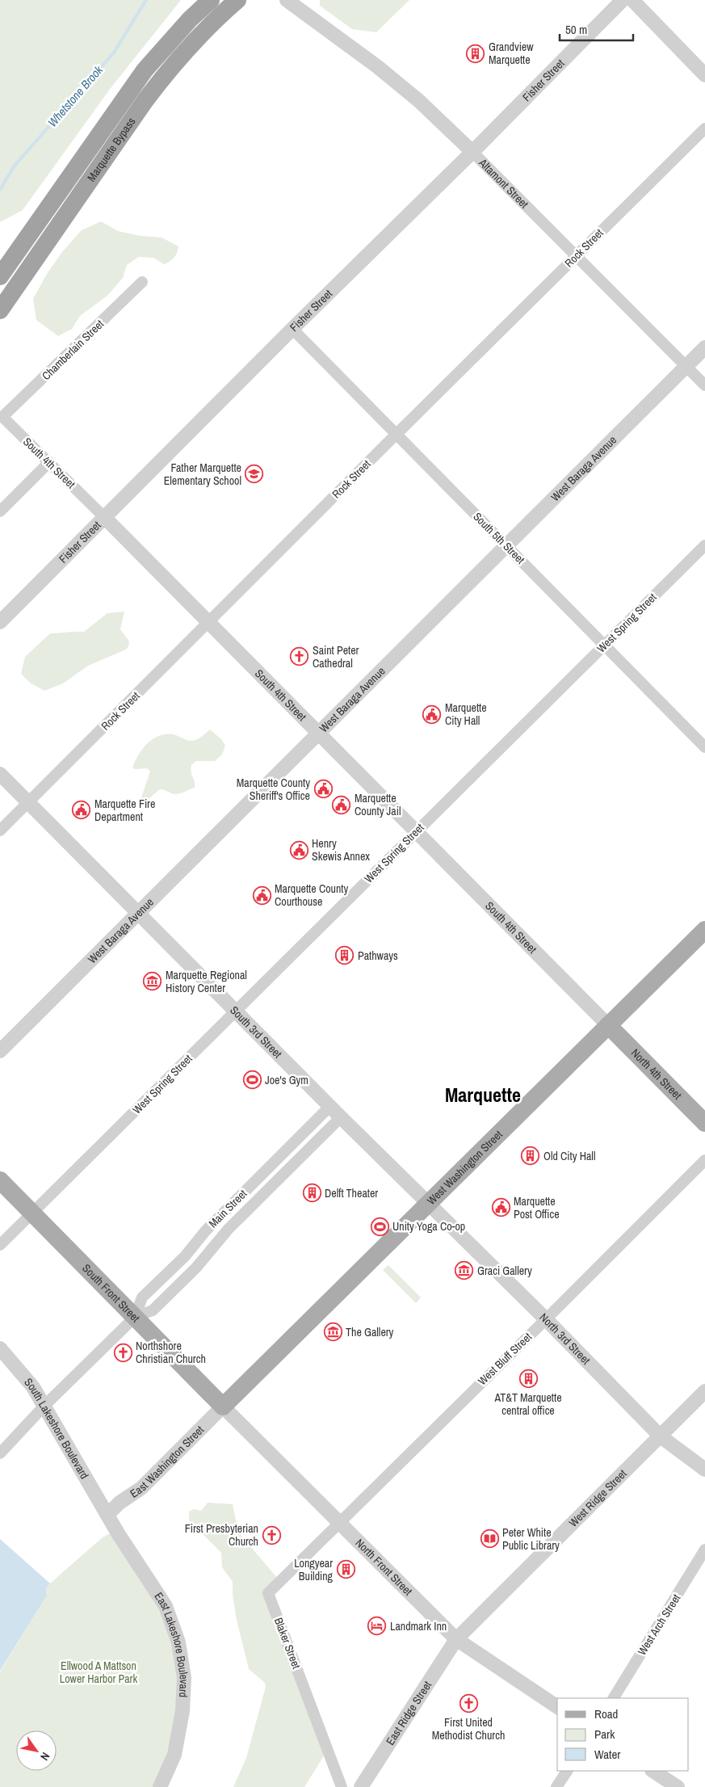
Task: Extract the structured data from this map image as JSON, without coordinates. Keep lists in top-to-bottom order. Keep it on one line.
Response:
{"streets":{"highway":["Marquette Bypass"],"main road":["North 4th Street","West Washington Street","South Front Street"],"street":["Fisher Street","Altamont Street","Rock Street","Chamberlain Street","South 4th Street","West Baraga Avenue","South 5th Street","West Spring Street","South 3rd Street","Main Street","North 3rd Street","West Bluff Street","South Lakeshore Boulevard","East Washington Street","West Ridge Street","North Front Street","West Arch Street","Blaker Street","East Lakeshore Boulevard","East Ridge Street"]},"crossings":[["Fisher Street","Altamont Street"],["Fisher Street","South 4th Street"],["Fisher Street","South 5th Street"],["Altamont Street","Rock Street"],["Altamont Street","West Baraga Avenue"],["Rock Street","South 4th Street"],["Rock Street","South 5th Street"],["Rock Street","South 3rd Street"],["Chamberlain Street","South 4th Street"],["South 4th Street","West Baraga Avenue"],["South 4th Street","West Spring Street"],["South 4th Street","North 4th Street"],["South 4th Street","West Washington Street"],["West Baraga Avenue","South 5th Street"],["West Baraga Avenue","South 3rd Street"],["South 5th Street","West Spring Street"],["West Spring Street","South 3rd Street"],["West Spring Street","South Front Street"],["South 3rd Street","West Washington Street"],["South 3rd Street","Main Street"],["South 3rd Street","North 3rd Street"],["North 4th Street","West Washington Street"],["West Washington Street","South Front Street"],["West Washington Street","North 3rd Street"],["West Washington Street","East Washington Street"],["West Washington Street","North Front Street"],["Main Street","South Front Street"],["Main Street","South Lakeshore Boulevard"],["South Front Street","East Washington Street"],["South Front Street","North Front Street"],["North 3rd Street","West Bluff Street"],["North 3rd Street","West Ridge Street"],["West Bluff Street","North Front Street"],["West Bluff Street","Blaker Street"],["South Lakeshore Boulevard","East Washington Street"],["South Lakeshore Boulevard","East Lakeshore Boulevard"],["East Washington Street","North Front Street"],["East Washington Street","East Lakeshore Boulevard"],["West Ridge Street","North Front Street"],["West Ridge Street","East Ridge Street"],["North Front Street","Blaker Street"],["North Front Street","East Ridge Street"]],"districts":["Marquette"],"water":["Whetstone Brook"],"parks":["Ellwood A Mattson Lower Harbor Park"],"places":{"building":["Grandview Marquette","Pathways","Old City Hall","Delft Theater","AT&T Marquette central office","Longyear Building"],"school or university":["Father Marquette Elementary School"],"church":["Saint Peter Cathedral","Northshore Christian Church","First Presbyterian Church","First United Methodist Church"],"public building":["Marquette City Hall","Marquette County Sheriff's Office","Marquette County Jail","Marquette Fire Department","Henry Skewis Annex","Marquette County Courthouse","Marquette Post Office"],"museum":["Marquette Regional History Center","Graci Gallery","The Gallery"],"sports":["Joe's Gym","Unity Yoga Co-op"],"library":["Peter White Public Library"],"hotel":["Landmark Inn"]},"legend":["Road","Park","Water"],"scale_bar":"50 m","north":"bottom right"}
